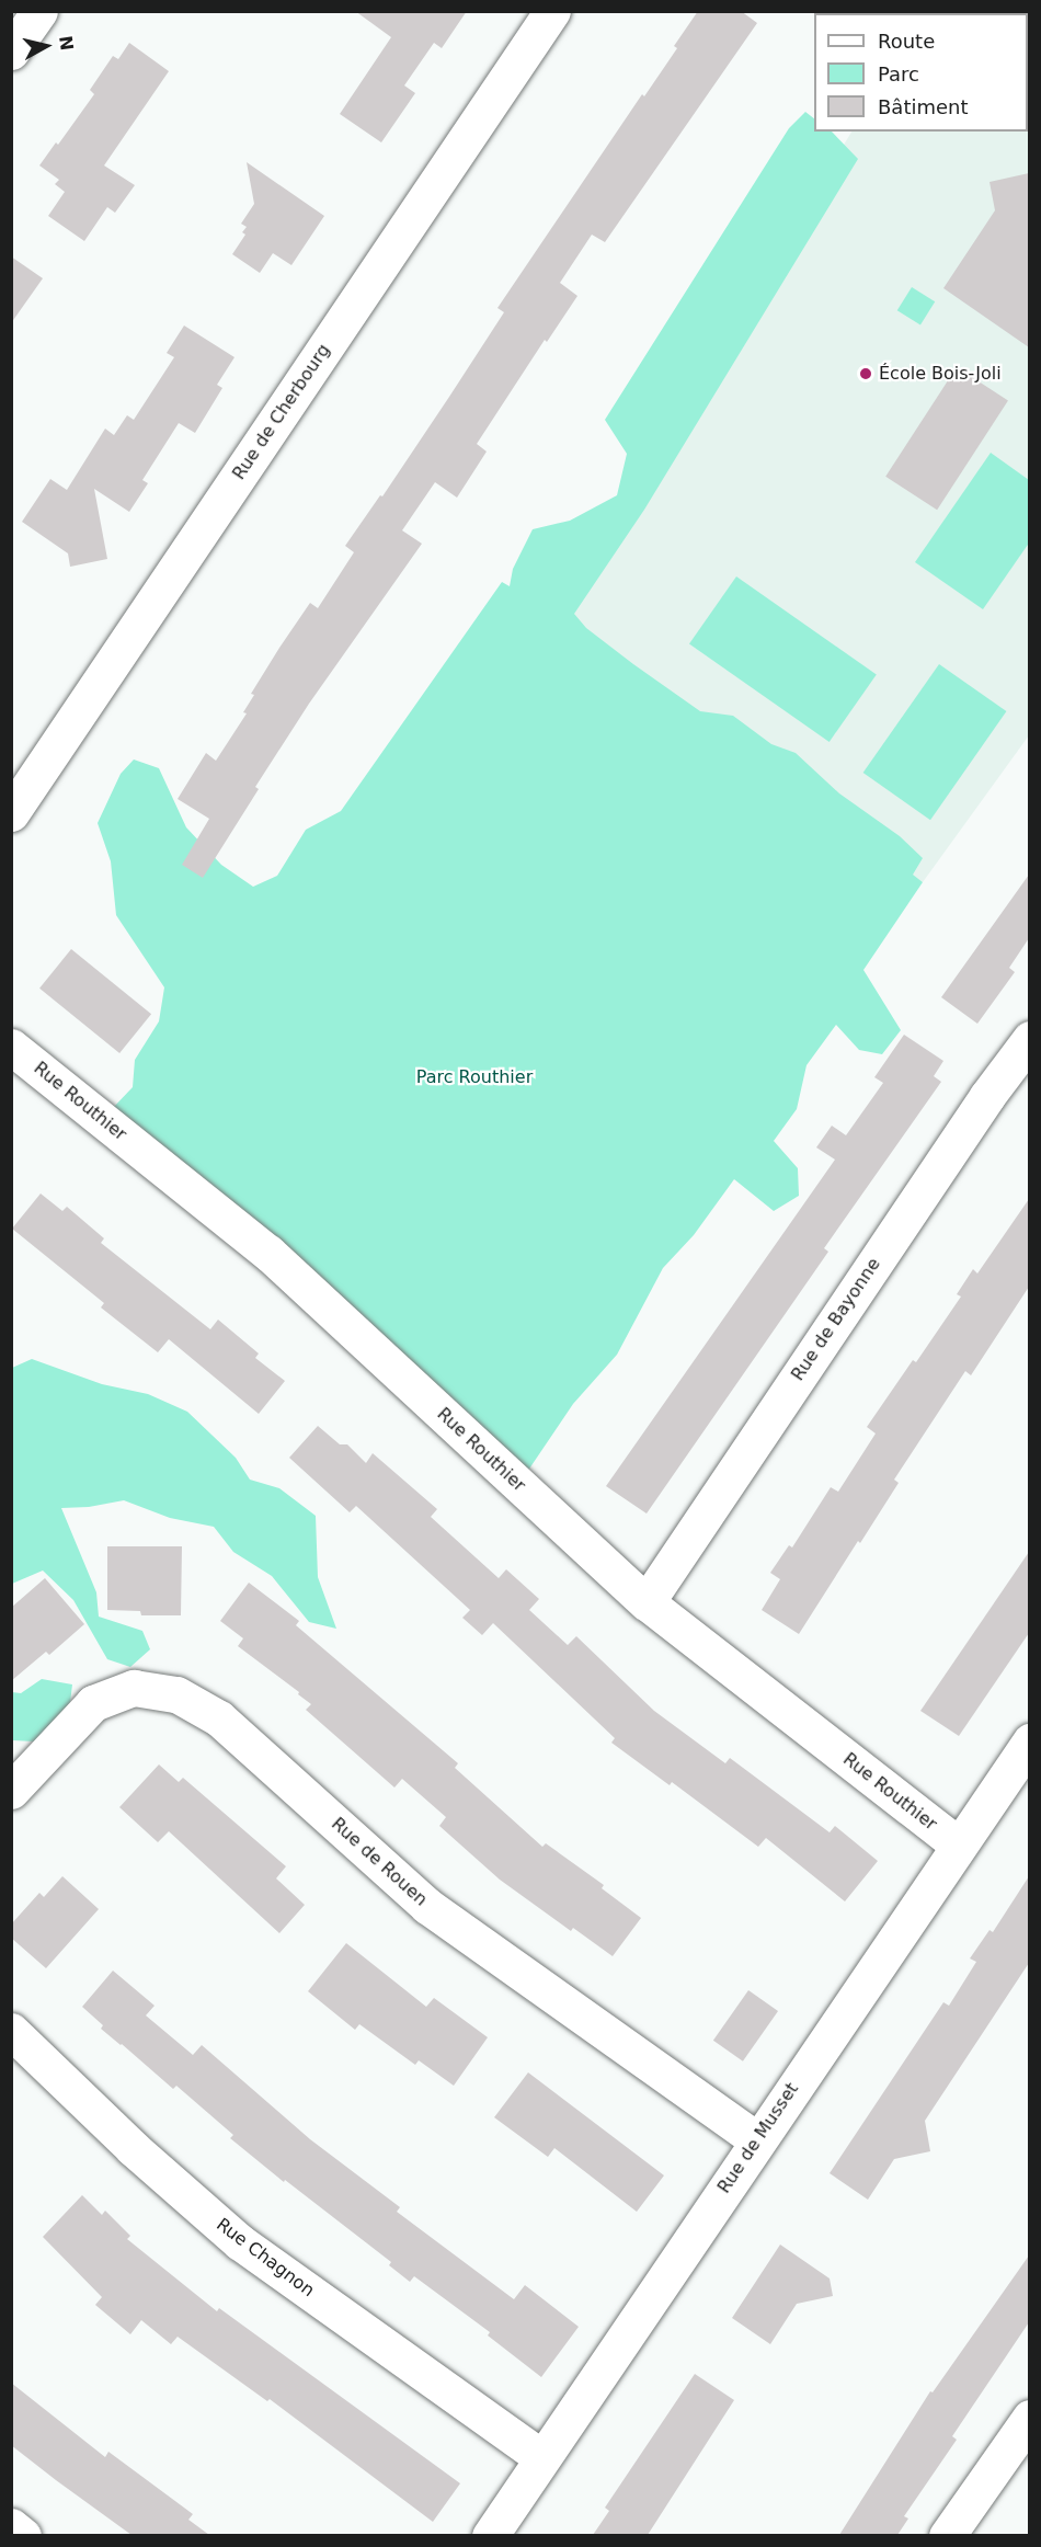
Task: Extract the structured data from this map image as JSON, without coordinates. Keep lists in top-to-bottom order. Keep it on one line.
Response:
{"streets":{"street":["Rue de Cherbourg","Rue Routhier","Rue de Bayonne","Rue de Rouen","Rue de Musset","Rue Chagnon"]},"crossings":[["Rue Routhier","Rue de Bayonne"],["Rue Routhier","Rue de Musset"],["Rue de Rouen","Rue de Musset"],["Rue de Musset","Rue Chagnon"]],"parks":["Parc Routhier"],"places":["École Bois-Joli"],"legend":["Route","Parc","Bâtiment"],"north":"right"}
